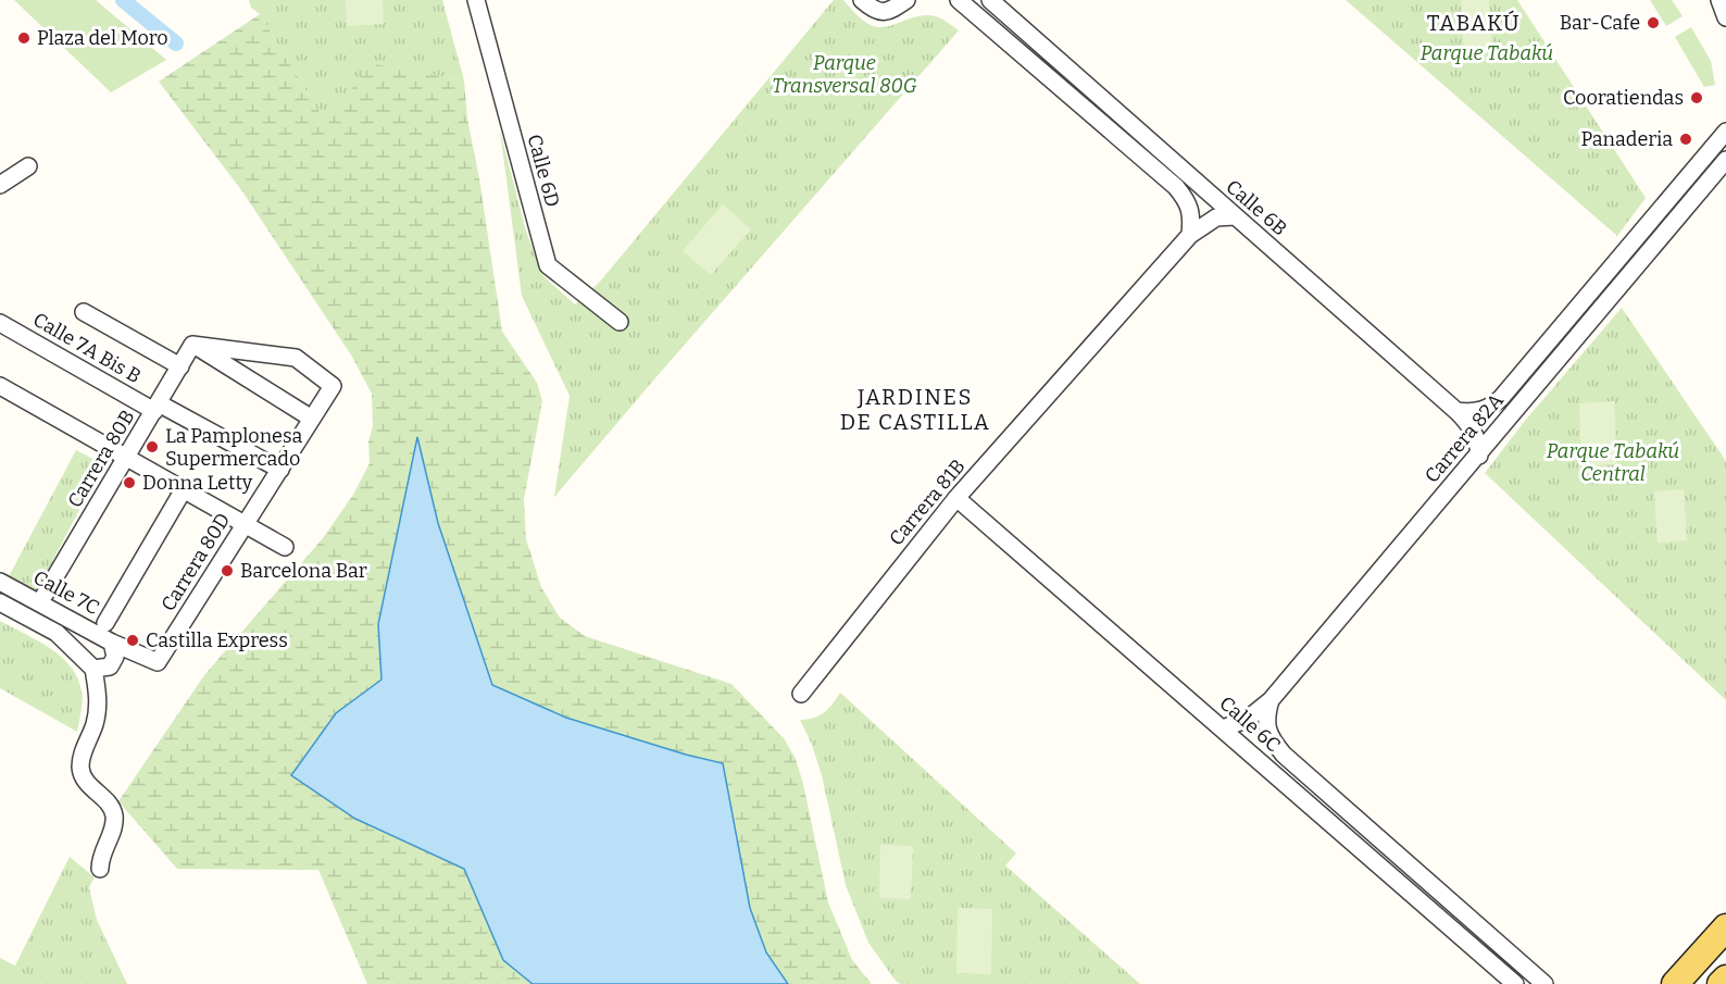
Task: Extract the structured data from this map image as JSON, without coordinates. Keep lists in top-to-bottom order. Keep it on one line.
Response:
{"streets":{"street":["Calle 6D","Calle 6B","Calle 7A Bis B","Carrera 82A","Carrera 80B","Carrera 81B","Carrera 80D","Calle 7C","Calle 6C"]},"crossings":[["Calle 6B","Carrera 82A"],["Calle 6B","Carrera 81B"],["Calle 7A Bis B","Carrera 80B"],["Calle 7A Bis B","Carrera 80D"],["Carrera 82A","Calle 6C"],["Carrera 80B","Carrera 80D"],["Carrera 81B","Calle 6C"],["Carrera 80D","Calle 7C"]],"districts":["TABAKÚ","JARDINES DE CASTILLA"],"parks":["Parque Tabakú","Parque Transversal 80G","Parque Tabakú Central"],"places":["Bar-Cafe","Plaza del Moro","Cooratiendas","Panaderia","La Pamplonesa Supermercado","Donna Letty","Barcelona Bar","Castilla Express"]}
